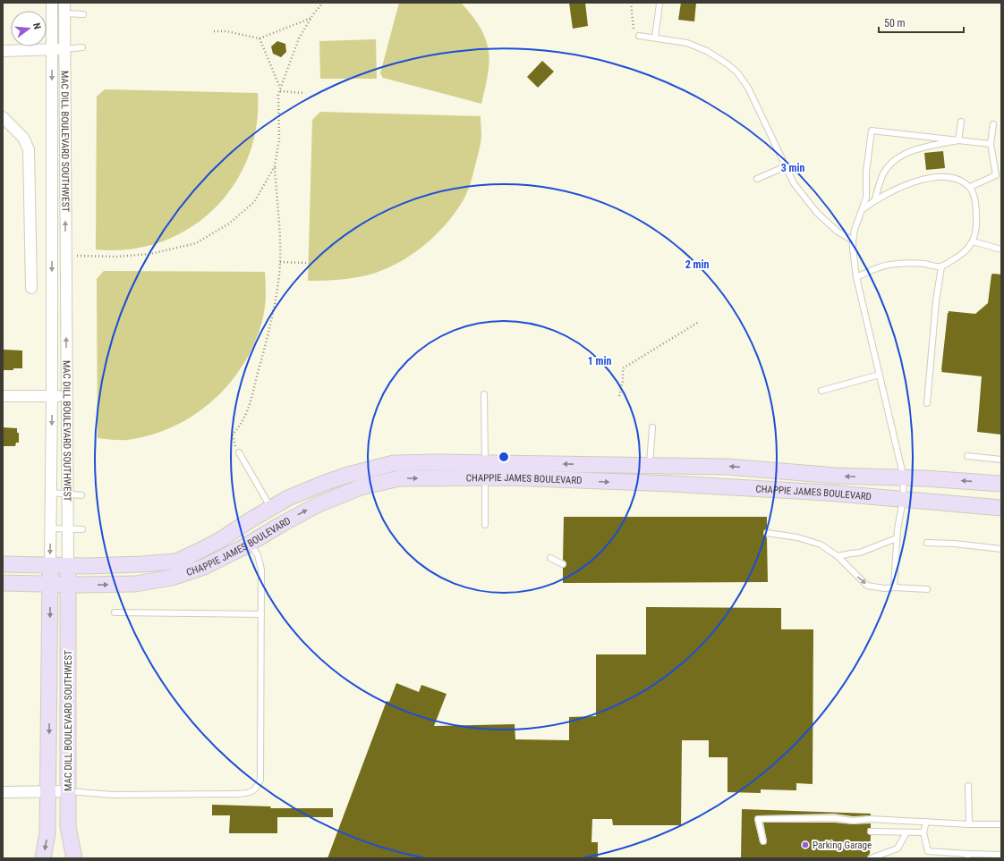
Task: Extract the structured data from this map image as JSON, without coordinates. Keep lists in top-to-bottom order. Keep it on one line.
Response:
{"streets":{"street":["MAC DILL BOULEVARD SOUTHWEST","CHAPPIE JAMES BOULEVARD"]},"crossings":[["MAC DILL BOULEVARD SOUTHWEST","CHAPPIE JAMES BOULEVARD"]],"places":["Parking Garage"],"scale_bar":"50 m","north":"right","rings":["3 min","2 min","1 min"]}
